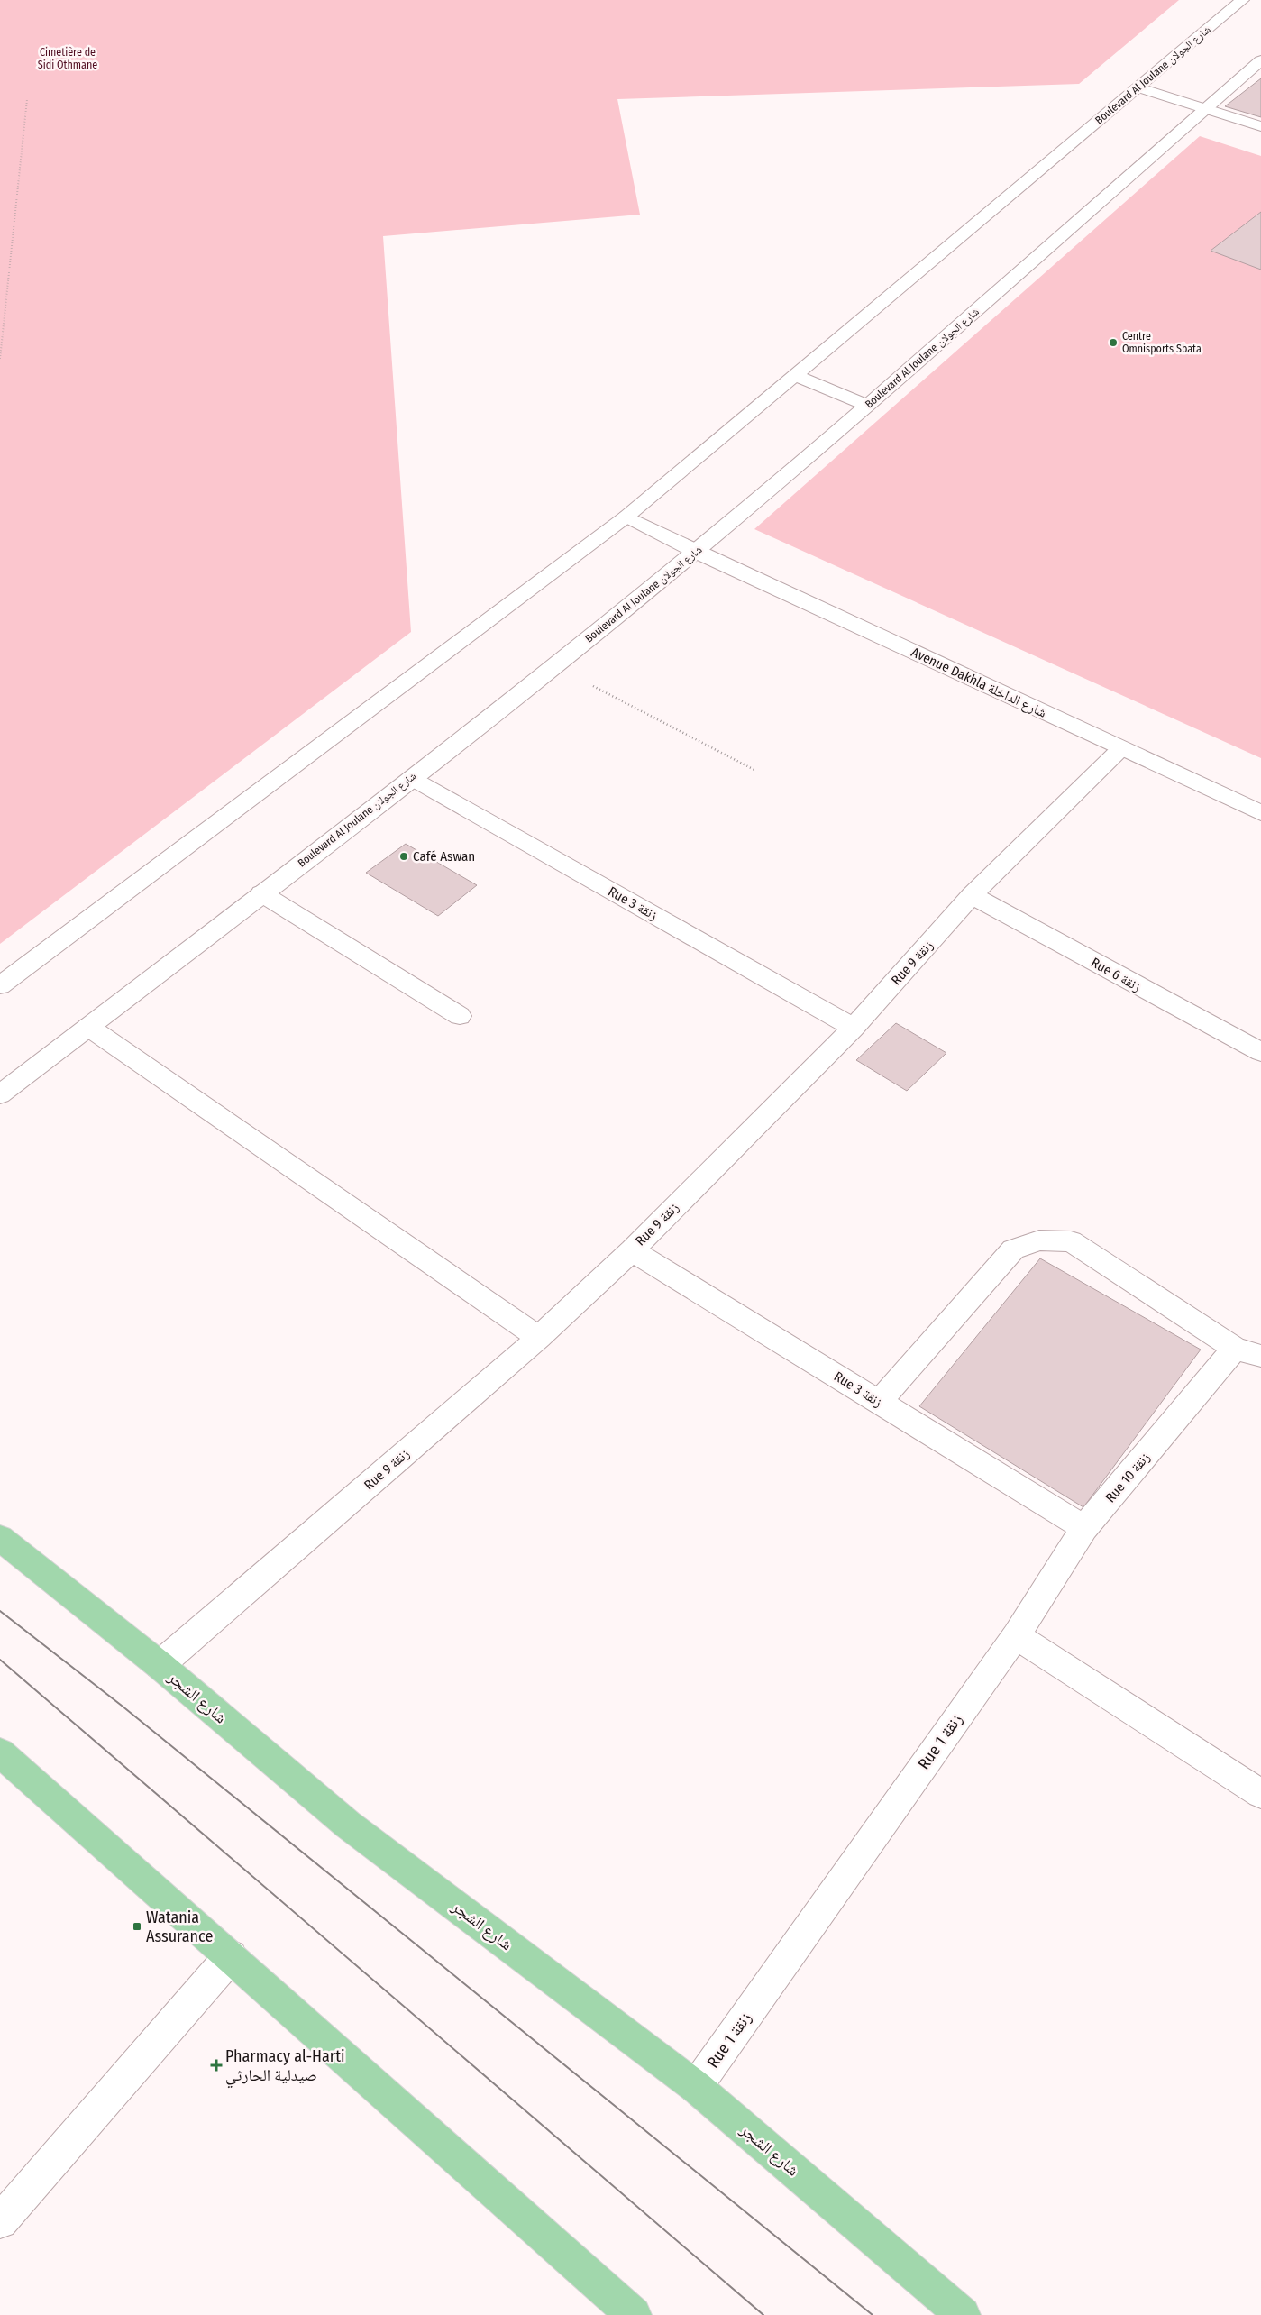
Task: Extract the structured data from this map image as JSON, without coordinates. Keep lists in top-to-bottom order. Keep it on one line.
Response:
{"streets":{"main road":["شارع الشجر"],"street":["Boulevard Al Joulane شارع الجولان","Avenue Dakhla شارع الداخلة","Rue 3 زنقة","Rue 9 زنقة","Rue 6 زنقة","Rue 10 زنقة","Rue 1 زنقة"]},"crossings":[["Boulevard Al Joulane شارع الجولان","Avenue Dakhla شارع الداخلة"],["Boulevard Al Joulane شارع الجولان","Rue 3 زنقة"],["Avenue Dakhla شارع الداخلة","Rue 9 زنقة"],["Rue 3 زنقة","Rue 9 زنقة"],["Rue 3 زنقة","Rue 10 زنقة"],["Rue 9 زنقة","Rue 6 زنقة"],["Rue 9 زنقة","شارع الشجر"],["Rue 10 زنقة","Rue 1 زنقة"],["شارع الشجر","Rue 1 زنقة"]],"parks":["Cimetière de Sidi Othmane"],"places":{"other":["Centre Omnisports Sbata","Café Aswan"],"transit":["Watania Assurance"],"health":["Pharmacy al-Harti صيدلية الحارثي"]}}
